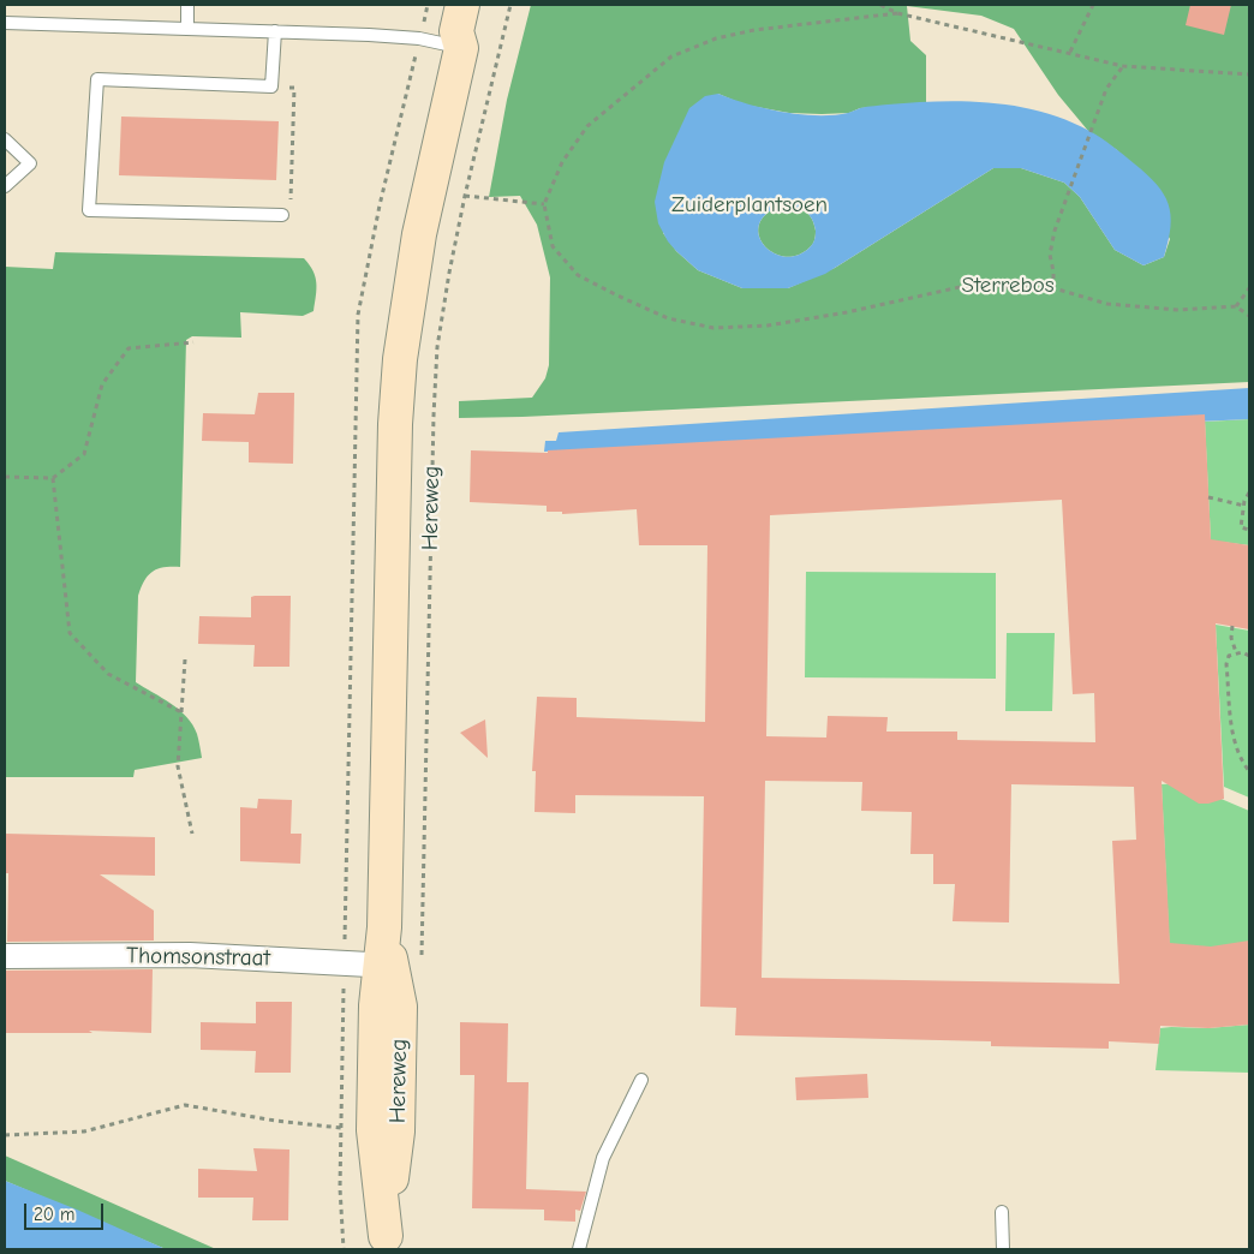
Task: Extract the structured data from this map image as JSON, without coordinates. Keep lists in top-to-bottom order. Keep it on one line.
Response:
{"streets":{"main road":["Hereweg"],"street":["Thomsonstraat"]},"crossings":[["Hereweg","Thomsonstraat"]],"parks":["Zuiderplantsoen","Sterrebos"],"scale_bar":"20 m"}
